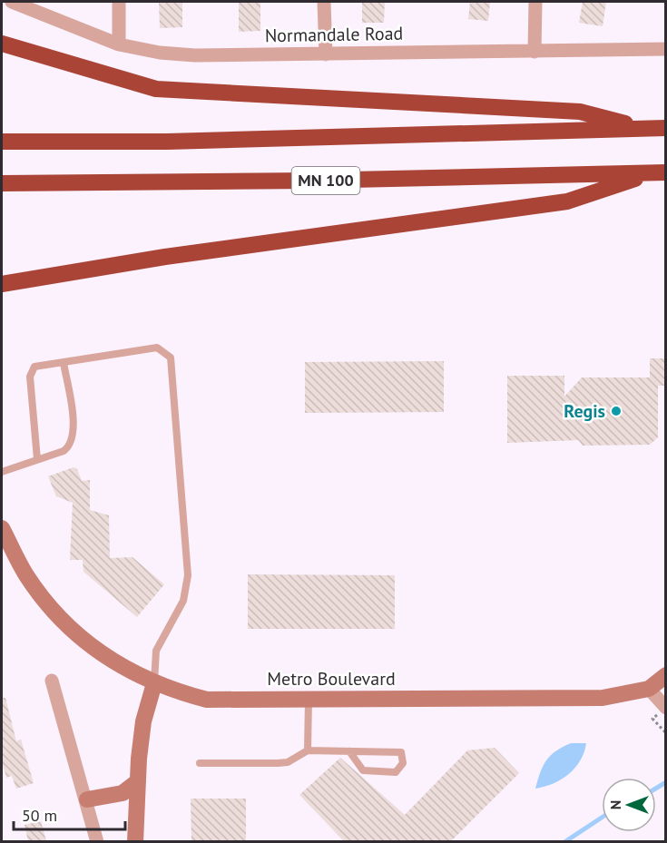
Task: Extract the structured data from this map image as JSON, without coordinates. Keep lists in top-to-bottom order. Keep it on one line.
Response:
{"streets":{"highway":["MN 100"],"street":["Normandale Road","Metro Boulevard"]},"places":["Regis"],"scale_bar":"50 m","north":"left"}
